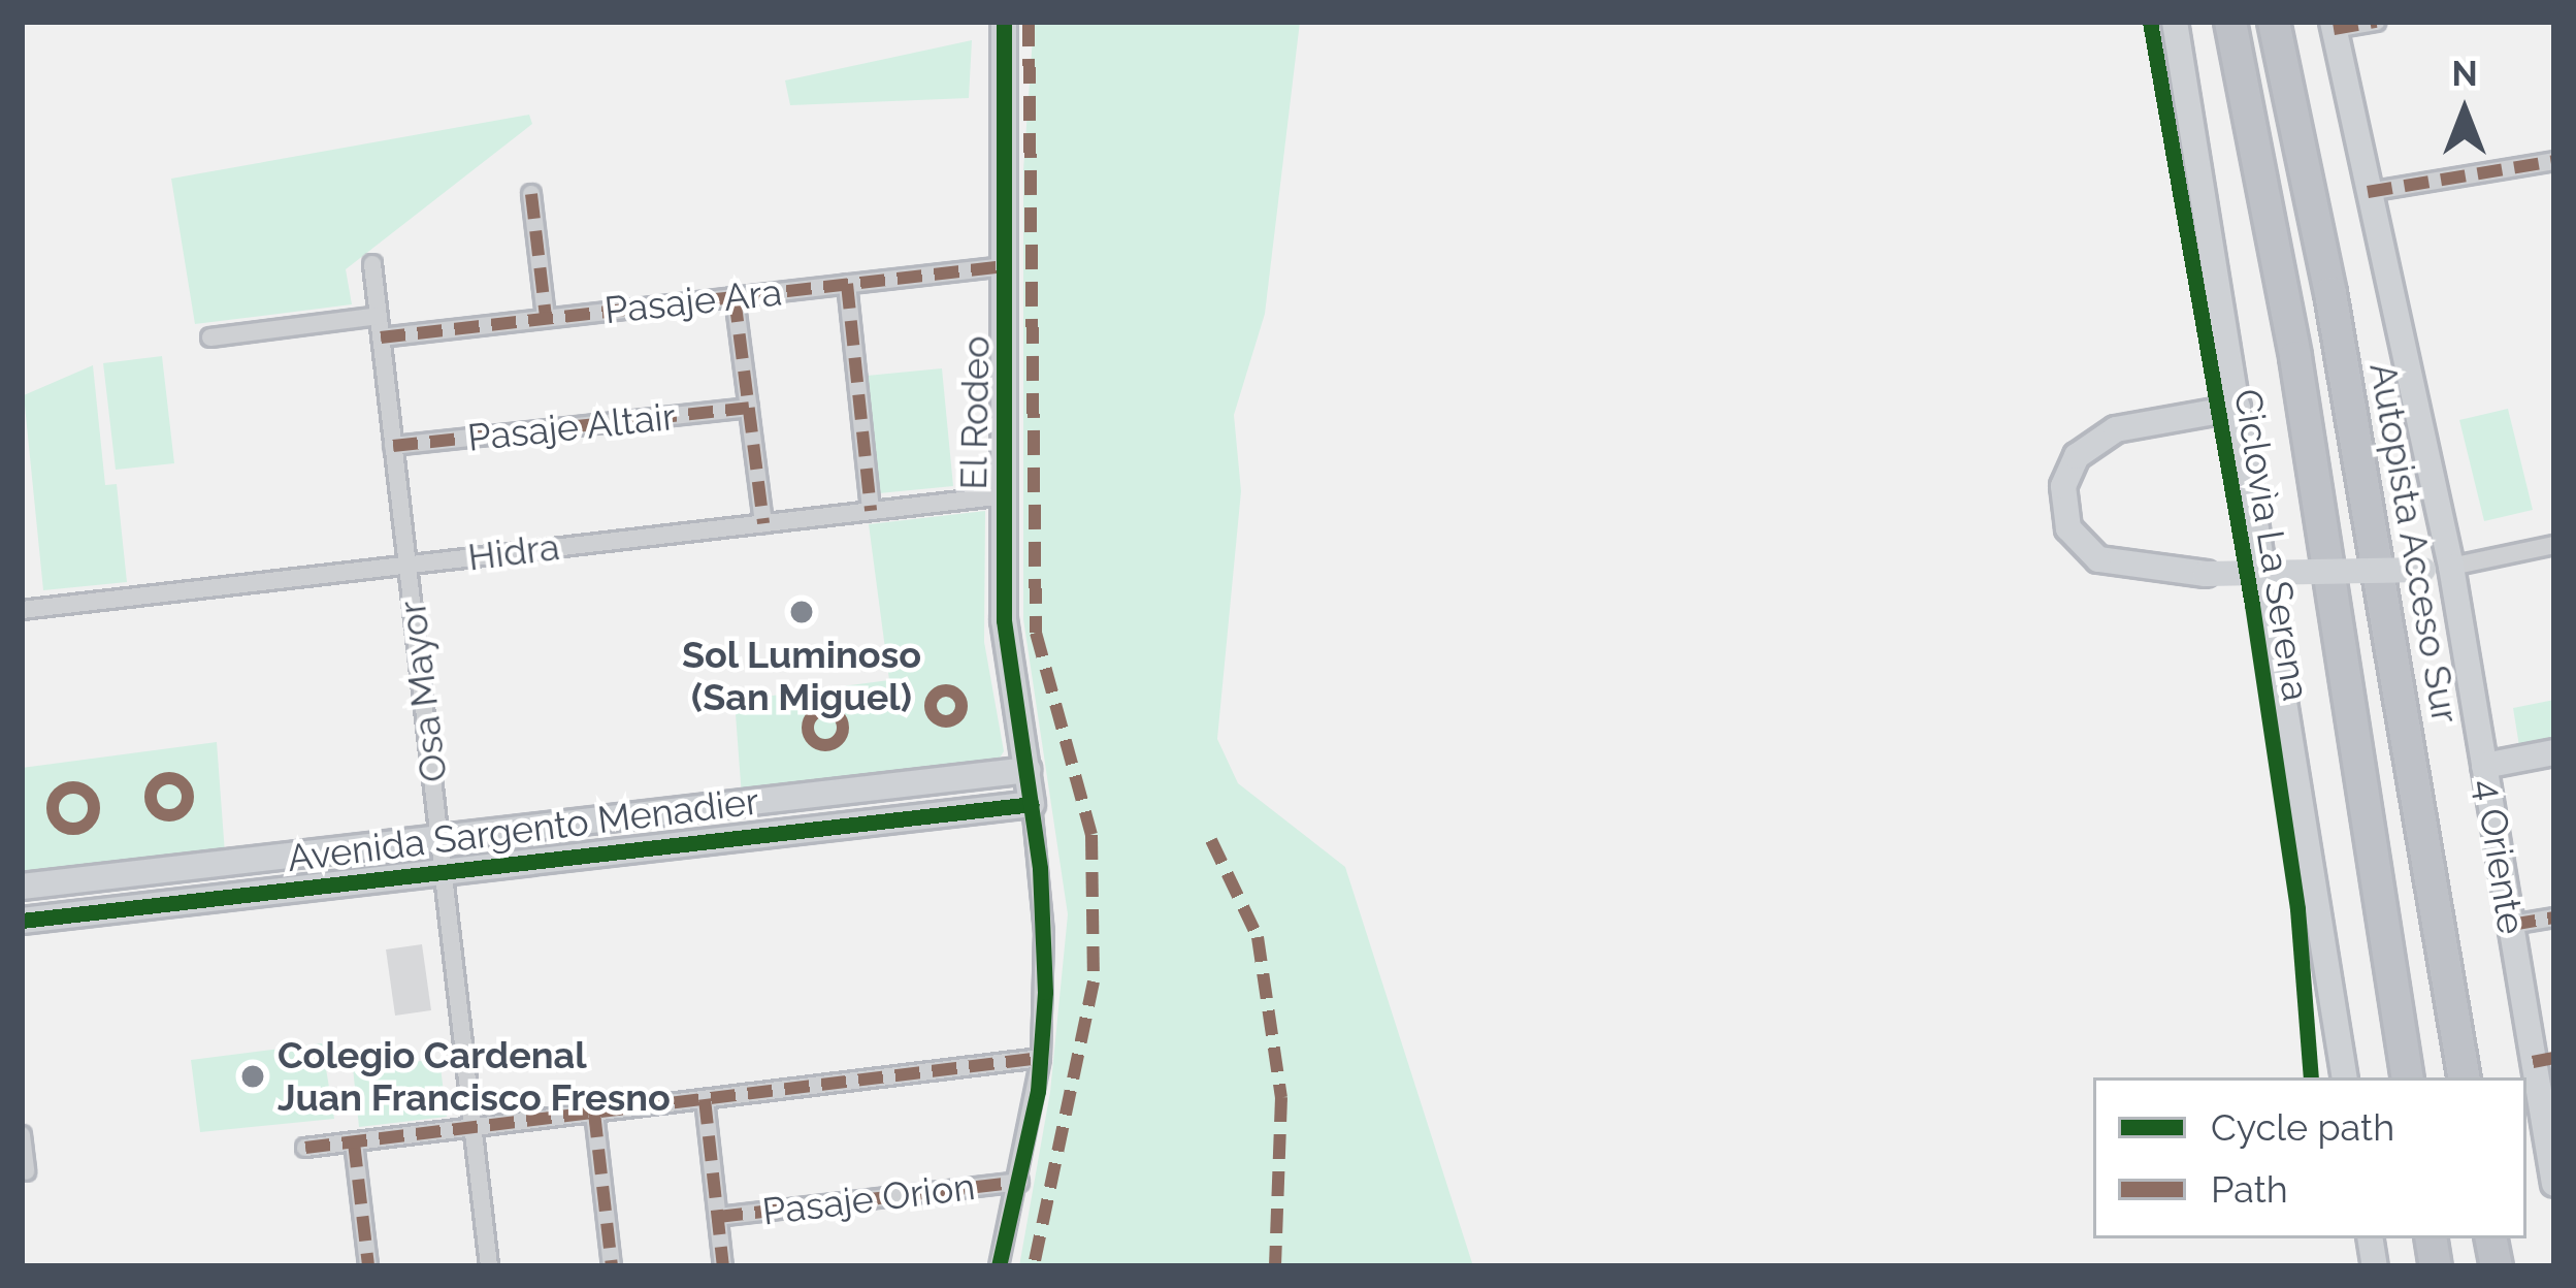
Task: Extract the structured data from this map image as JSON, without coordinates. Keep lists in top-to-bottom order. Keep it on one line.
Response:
{"streets":{"highway":["Autopista Acceso Sur"],"main road":["El Rodeo","Avenida Sargento Menadier","4 Oriente"],"street":["Pasaje Ara","Pasaje Altair","Hidra","Osa Mayor","Pasaje Orion"],"cycle path":["Ciclovìa La Serena"]},"crossings":[["Pasaje Ara","El Rodeo"],["Pasaje Ara","Osa Mayor"],["El Rodeo","Hidra"],["El Rodeo","Avenida Sargento Menadier"],["Pasaje Altair","Osa Mayor"],["Hidra","Osa Mayor"],["Osa Mayor","Avenida Sargento Menadier"]],"places":["Sol Luminoso (San Miguel)","Colegio Cardenal Juan Francisco Fresno"],"legend":["Cycle path","Path"],"north":"top"}
